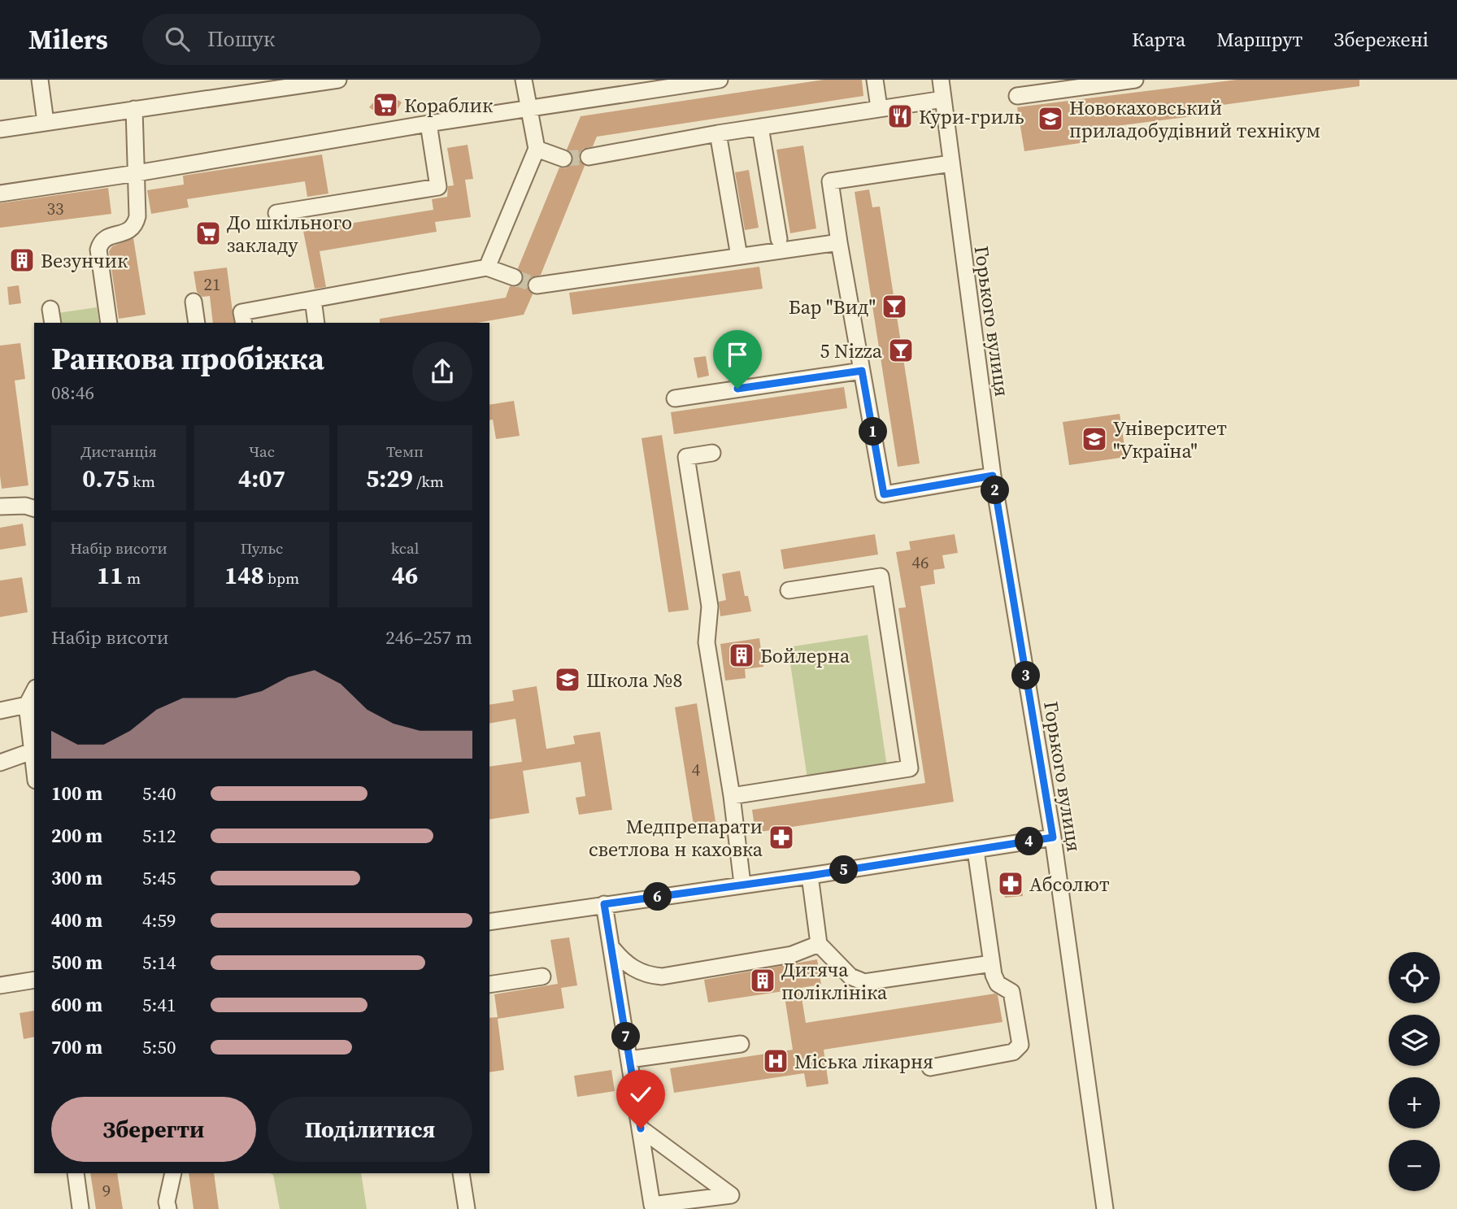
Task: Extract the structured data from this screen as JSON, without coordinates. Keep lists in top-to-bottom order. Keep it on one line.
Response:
{"streets":{"street":["Горького вулиця"]},"places":{"supermarket":["Кораблик","До шкільного закладу"],"restaurant":["Кури-гриль"],"school or university":["Новокаховський приладобудівний технікум","Університет \"Україна\"","Школа №8"],"building":["Везунчик","Бойлерна","Дитяча поліклініка"],"bar":["Бар \"Вид\"","5 Nizza"],"pharmacy":["Медпрепарати светлова н каховка","Абсолют"],"hospital":["Міська лікарня"]},"house_numbers":["33","21","46","4","9"],"page":{"header":"Milers","search":"Пошук","nav":["Карта","Маршрут","Збережені"],"heading":["Ранкова пробіжка","08:46"],"pins":["1","2","3","4","5","6","7"],"stats":[["Дистанція","0.75 km"],["Час","4:07"],["Темп","5:29 /km"],["Набір висоти","11 m"],["Пульс","148 bpm"],["kcal","46"]],"chart":["Набір висоти","246–257 m"],"list":[{"name":"100 m","note":"5:40"},{"name":"200 m","note":"5:12"},{"name":"300 m","note":"5:45"},{"name":"400 m","note":"4:59"},{"name":"500 m","note":"5:14"},{"name":"600 m","note":"5:41"},{"name":"700 m","note":"5:50"}],"map_buttons":["+","−"],"buttons":["Зберегти","Поділитися"]}}
